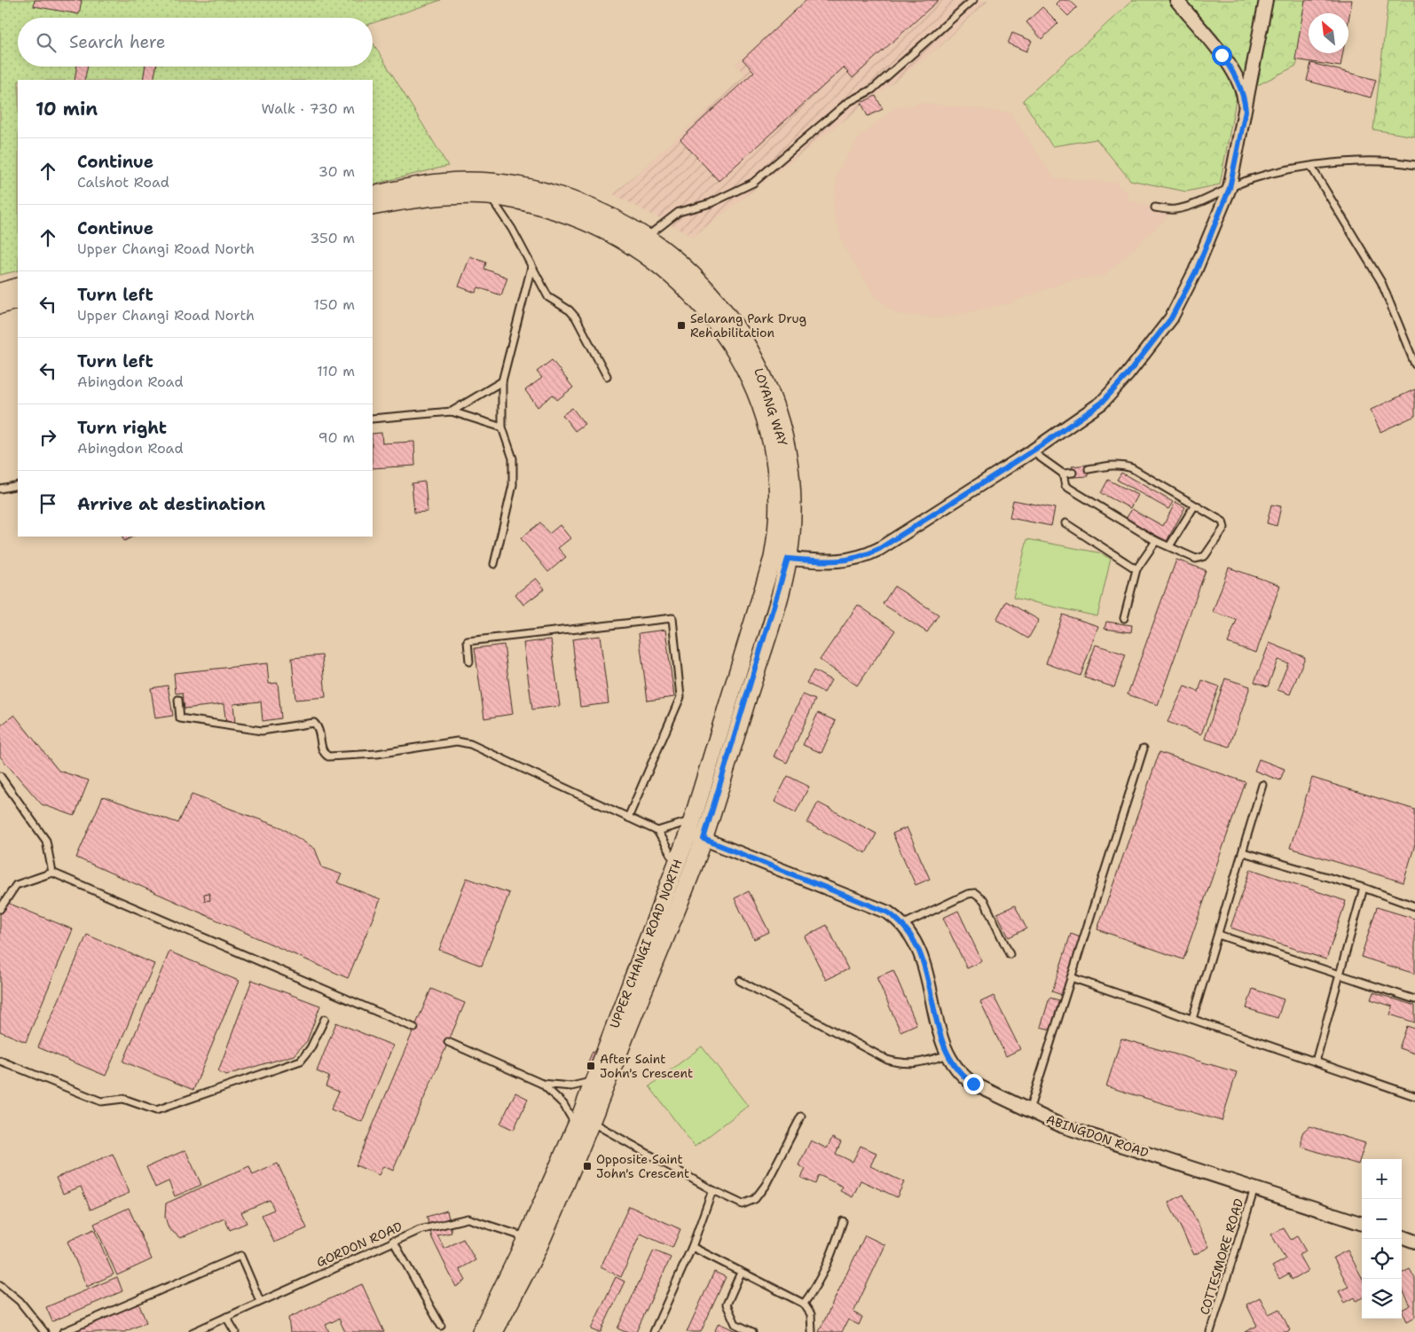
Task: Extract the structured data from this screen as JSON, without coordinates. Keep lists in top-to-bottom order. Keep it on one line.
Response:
{"streets":{"street":["LOYANG WAY","UPPER CHANGI ROAD NORTH","ABINGDON ROAD"],"lane":["GORDON ROAD","COTTESMORE ROAD"]},"crossings":[["LOYANG WAY","UPPER CHANGI ROAD NORTH"],["UPPER CHANGI ROAD NORTH","ABINGDON ROAD"],["UPPER CHANGI ROAD NORTH","GORDON ROAD"],["ABINGDON ROAD","COTTESMORE ROAD"]],"places":{"transit":["Selarang Park Drug Rehabilitation","After Saint John's Crescent","Opposite Saint John's Crescent"]},"north":"top left","page":{"search":"Search here","heading":["10 min","Walk · 730 m"],"list":[["Continue","Calshot Road","30 m"],["Continue","Upper Changi Road North","350 m"],["Turn left","Upper Changi Road North","150 m"],["Turn left","Abingdon Road","110 m"],["Turn right","Abingdon Road","90 m"],"Arrive at destination"],"map_buttons":["+","−"]}}
